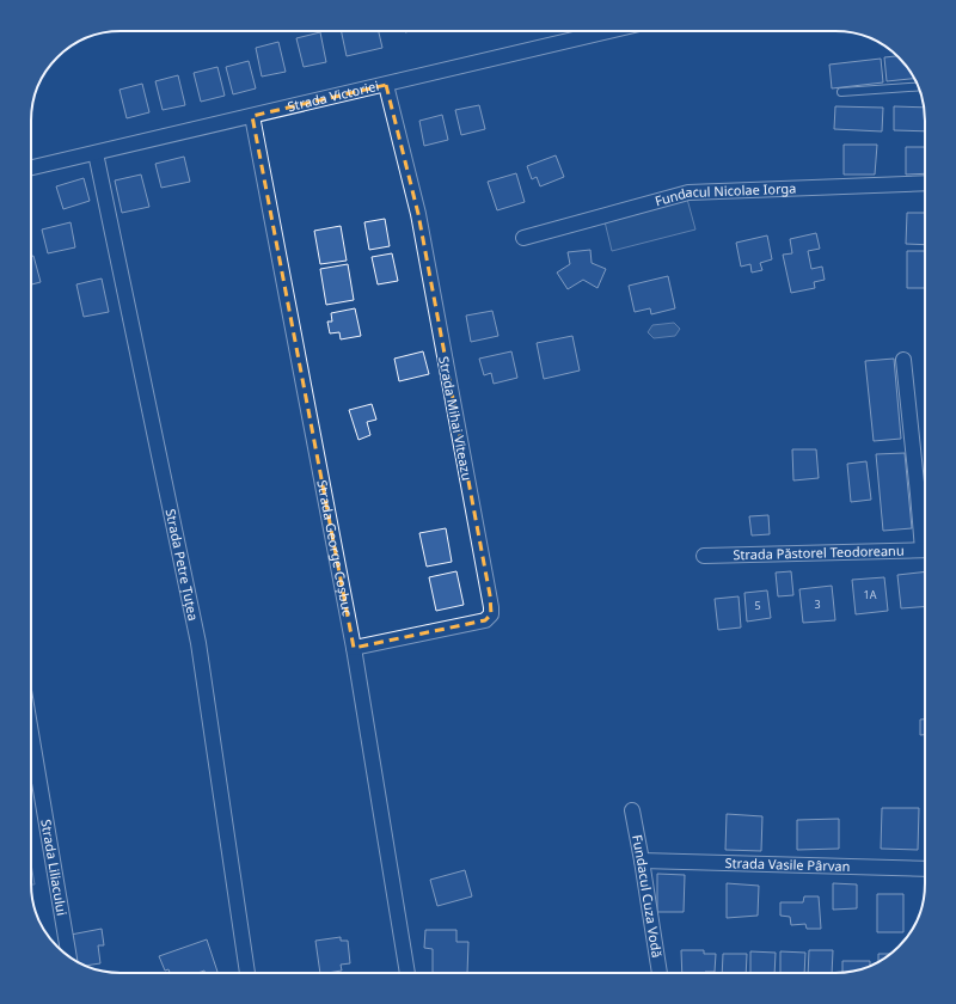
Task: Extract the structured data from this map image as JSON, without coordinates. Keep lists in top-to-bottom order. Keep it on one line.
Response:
{"streets":{"street":["Strada Victoriei","Fundacul Nicolae Iorga","Strada Mihai Viteazu","Strada George Coșbuc","Strada Păstorel Teodoreanu","Strada Petre Țuțea","Strada Vasile Pârvan","Strada Liliacului","Fundacul Cuza Vodă"]},"crossings":[["Strada Victoriei","Strada Mihai Viteazu"],["Strada Victoriei","Strada George Coșbuc"],["Strada Victoriei","Strada Petre Țuțea"],["Strada Mihai Viteazu","Strada George Coșbuc"],["Strada Vasile Pârvan","Fundacul Cuza Vodă"]],"house_numbers":["1A","3","5"]}
